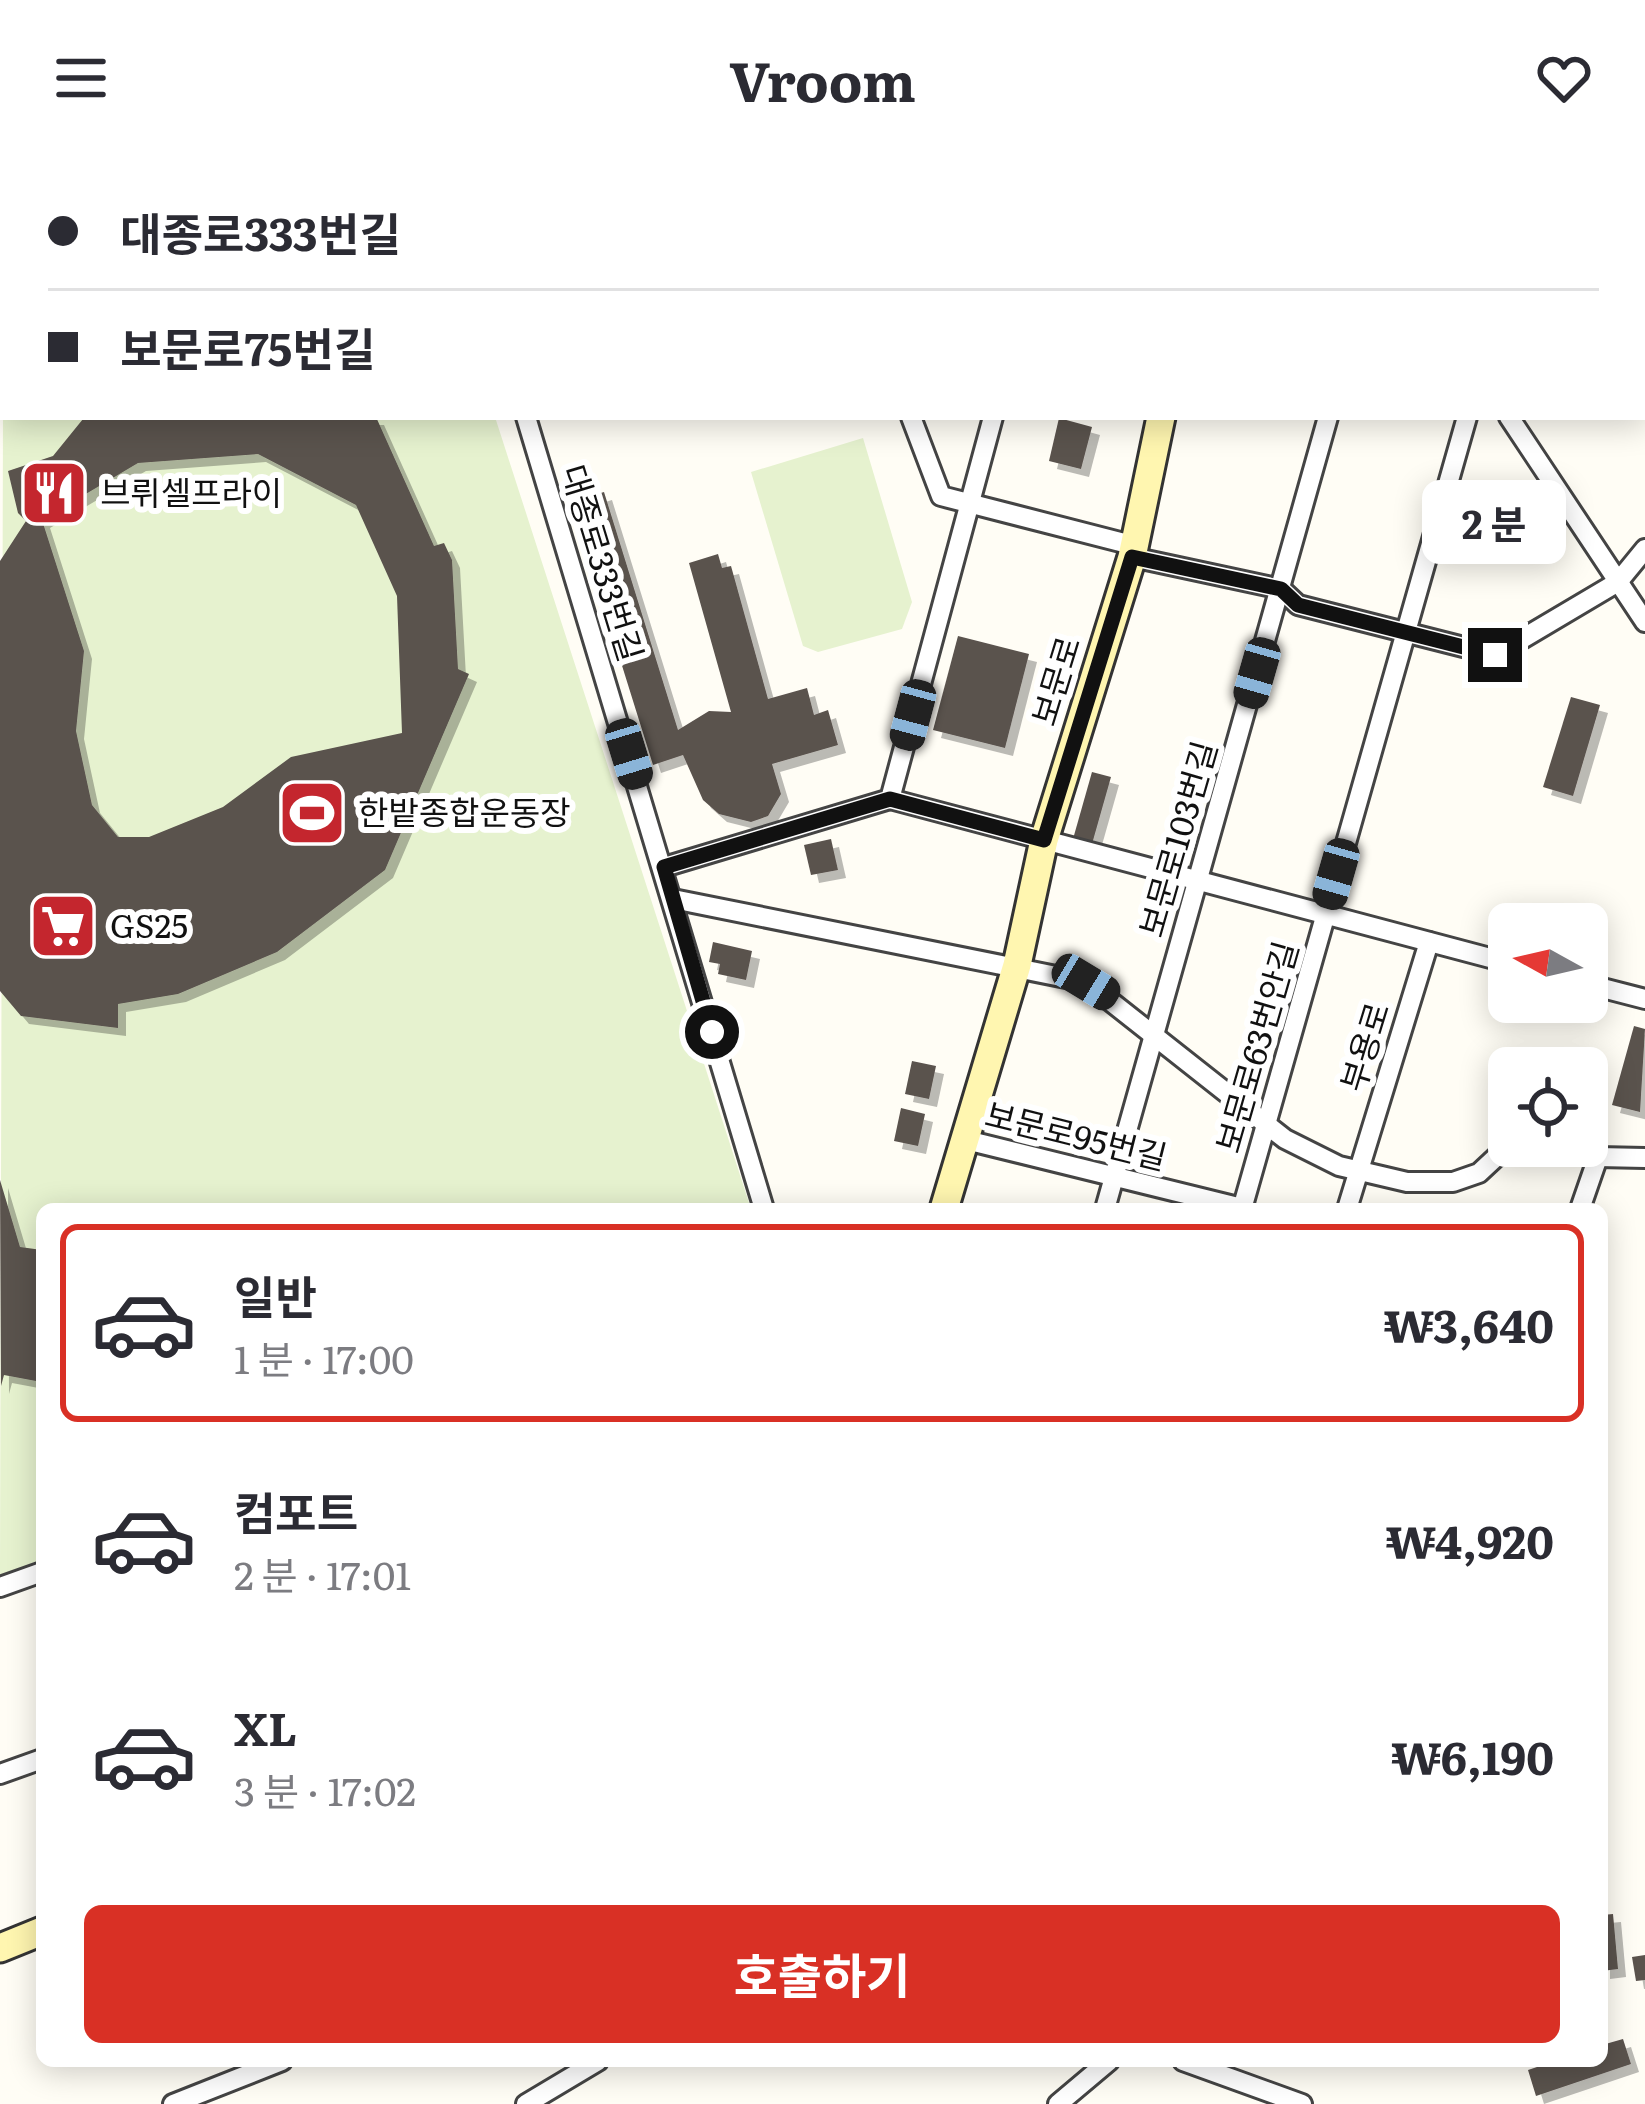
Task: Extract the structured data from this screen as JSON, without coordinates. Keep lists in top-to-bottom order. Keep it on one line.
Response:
{"streets":{"main road":["보문로"],"street":["대종로333번길","보문로103번길","보문로63번안길","부용로","보문로95번길"]},"crossings":[["보문로","보문로95번길"],["보문로103번길","보문로95번길"]],"places":{"restaurant":["브뤼셀프라이"],"sports":["한밭종합운동장"],"supermarket":["GS25"]},"north":"left","page":{"header":"Vroom","banner":["대종로333번길","보문로75번길"],"bubble":"2 분","list":[{"name":"일반","note":"1 분 · 17:00","value":"₩3,640"},{"name":"컴포트","note":"2 분 · 17:01","value":"₩4,920"},{"name":"XL","note":"3 분 · 17:02","value":"₩6,190"}],"buttons":"호출하기"}}
